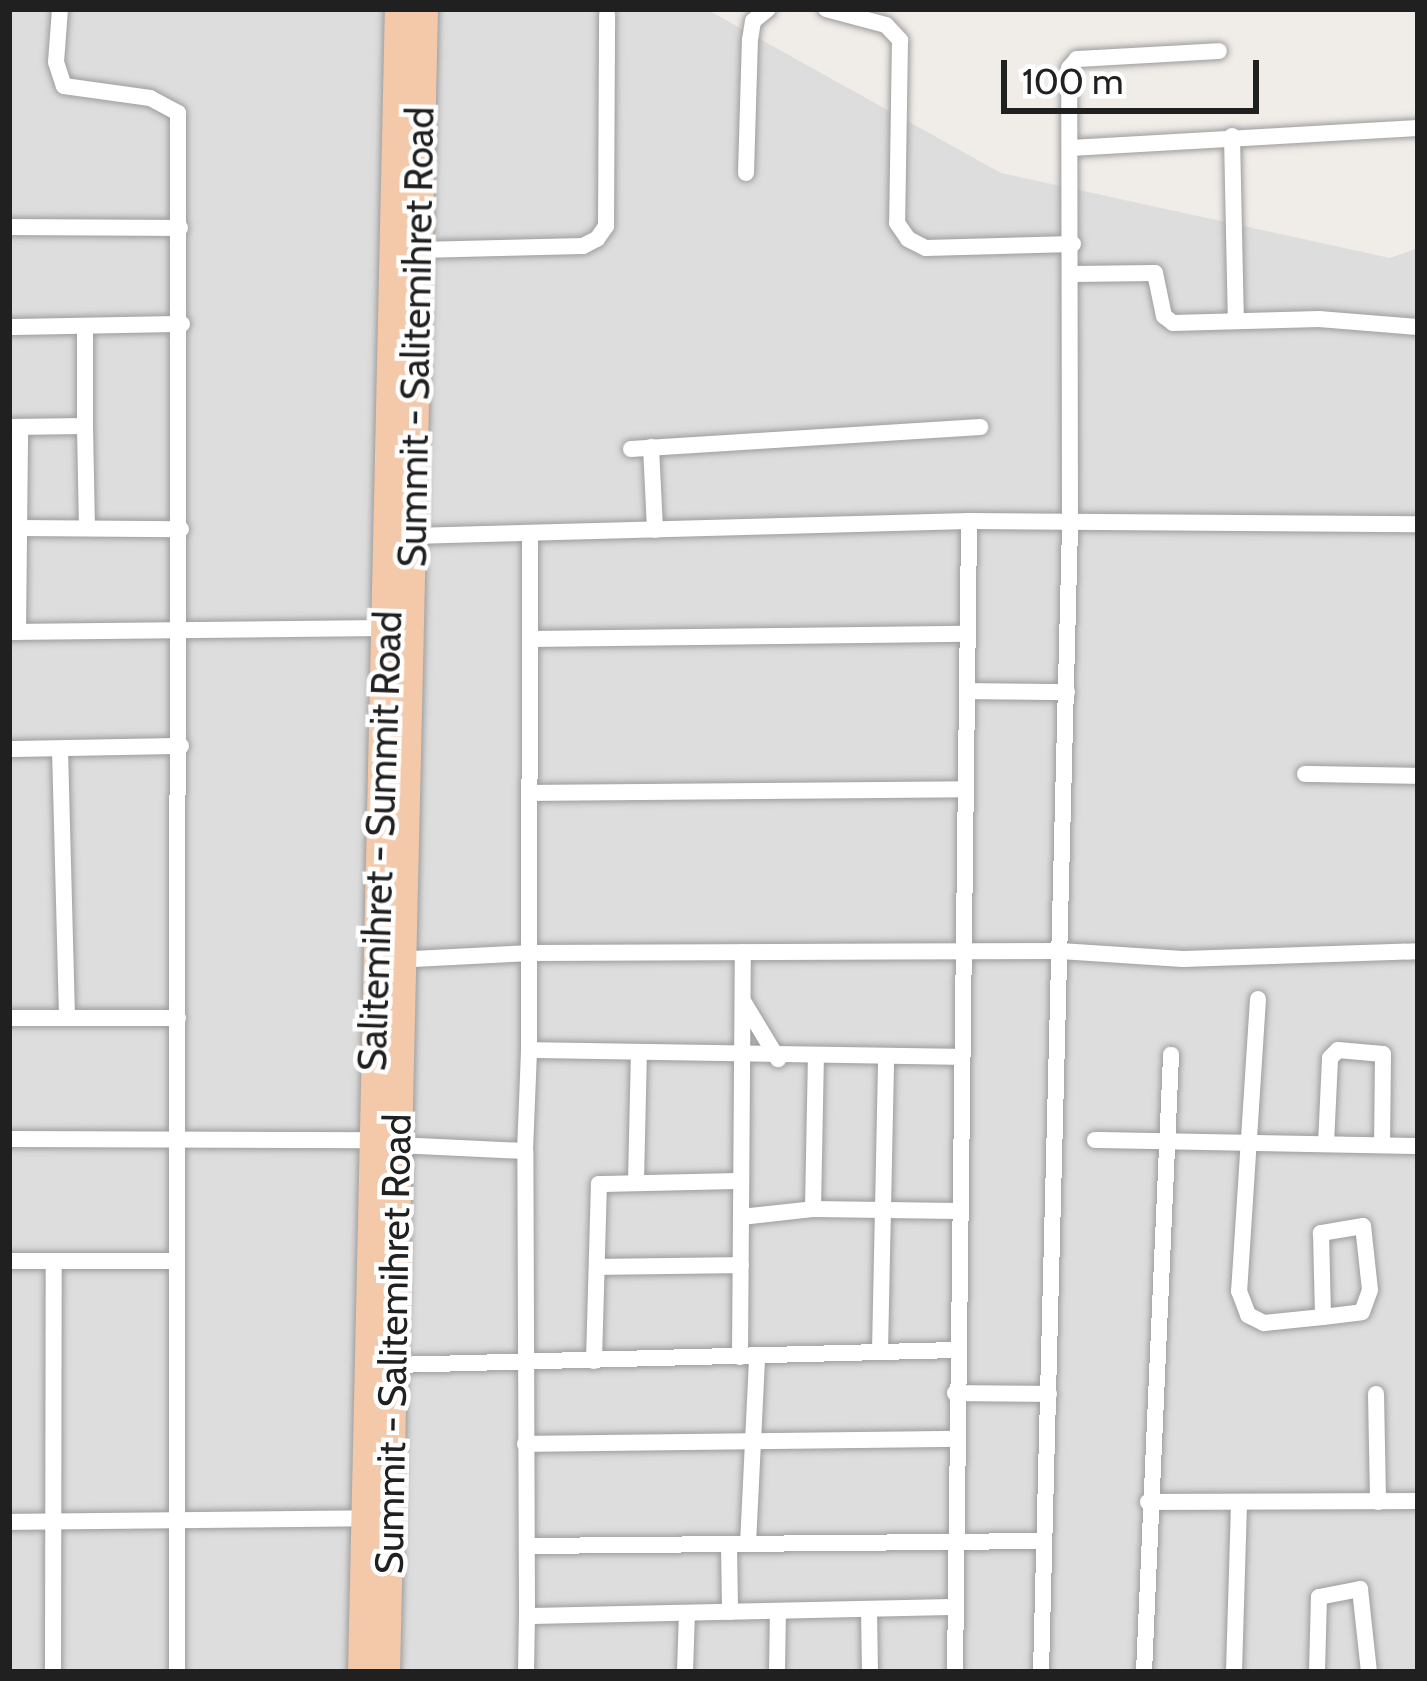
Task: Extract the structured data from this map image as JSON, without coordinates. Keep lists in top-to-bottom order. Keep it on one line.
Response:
{"streets":{"main road":["Summit - Salitemihret Road","Salitemihret - Summit Road"]},"crossings":[["Summit - Salitemihret Road","Salitemihret - Summit Road"]],"scale_bar":"100 m"}
